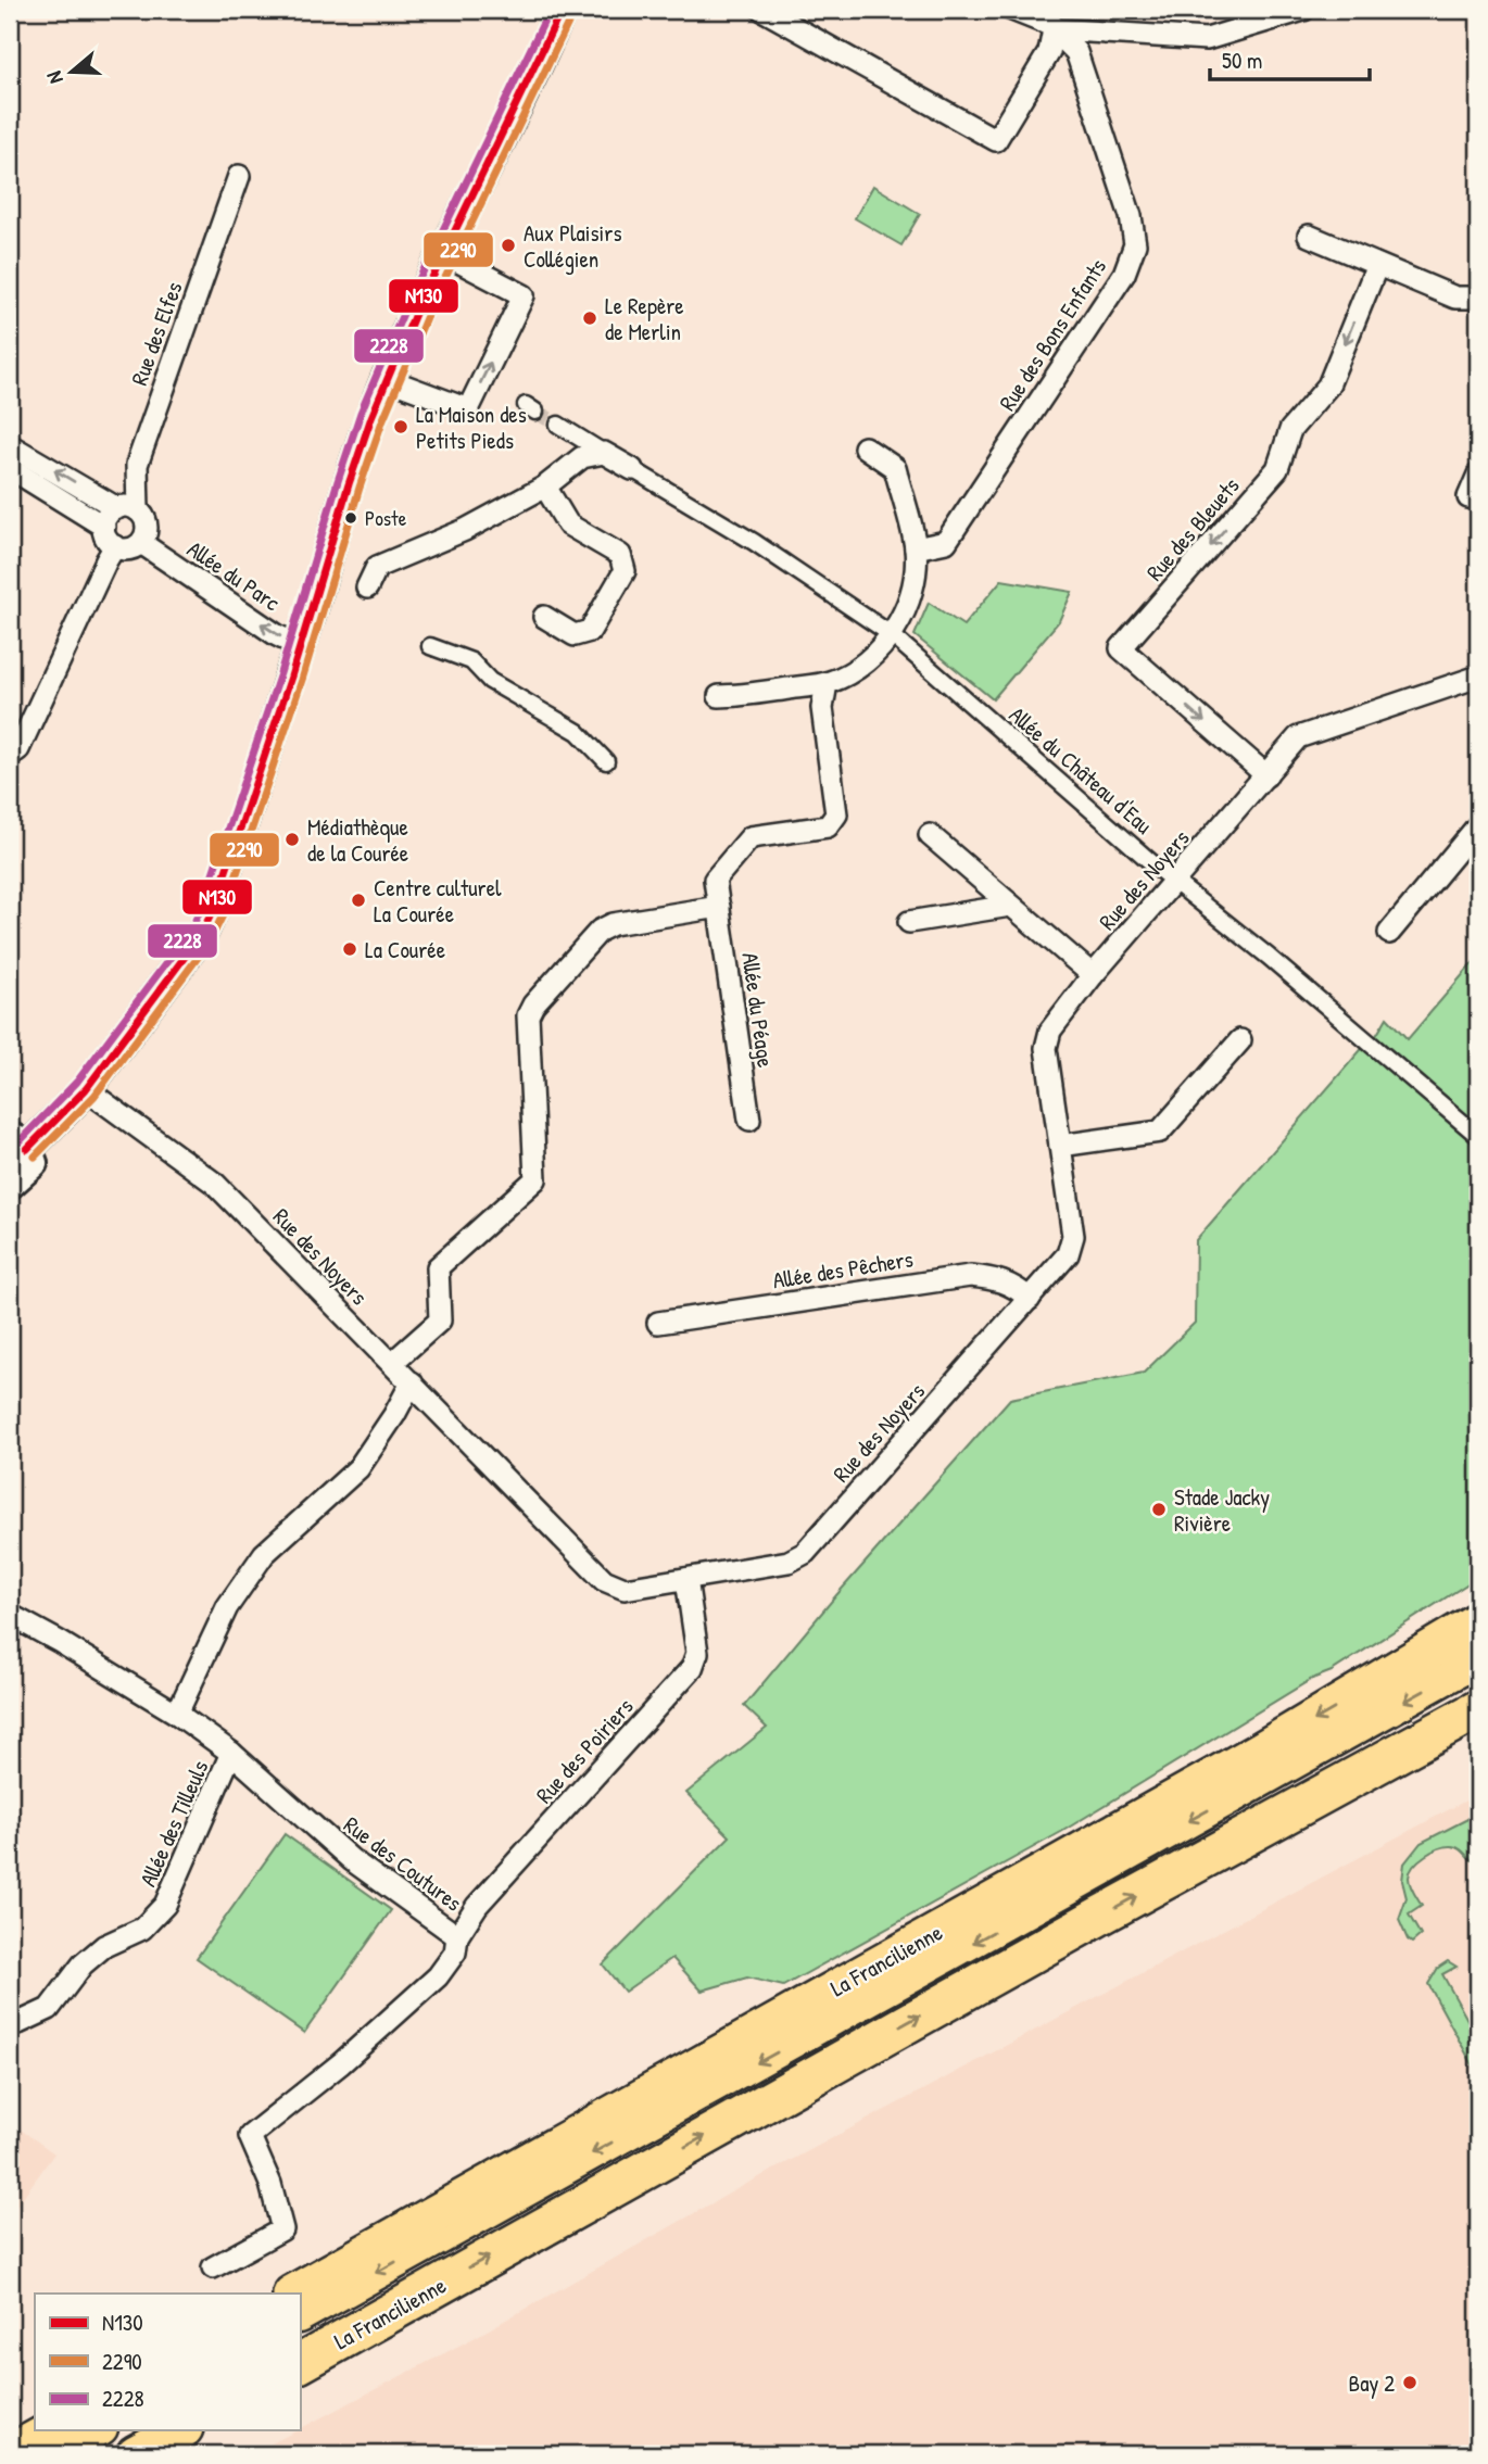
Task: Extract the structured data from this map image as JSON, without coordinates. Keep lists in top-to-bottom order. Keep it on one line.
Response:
{"streets":{"highway":["La Francilienne"],"street":["Rue des Elfes","Rue des Bons Enfants","Rue des Bleuets","Allée du Parc","Allée du Château d'Eau","Rue des Noyers","Allée du Péage","Allée des Pêchers","Rue des Poiriers","Allée des Tilleuls","Rue des Coutures"]},"crossings":[["Rue des Elfes","Allée du Parc"],["Rue des Bleuets","Rue des Noyers"],["Allée du Château d'Eau","Rue des Noyers"],["Rue des Noyers","Allée des Pêchers"],["Rue des Noyers","Rue des Poiriers"],["Rue des Poiriers","Rue des Coutures"],["Allée des Tilleuls","Rue des Coutures"]],"one_way":["Allée du Parc"],"places":["Aux Plaisirs Collégien","Le Repère de Merlin","La Maison des Petits Pieds","Poste","Médiathèque de la Courée","Centre culturel La Courée","La Courée","Stade Jacky Rivière","Bay 2"],"lines":["transit line N130","transit line 2228","transit line 2290"],"legend":["N130","2290","2228"],"scale_bar":"50 m","north":"left"}
